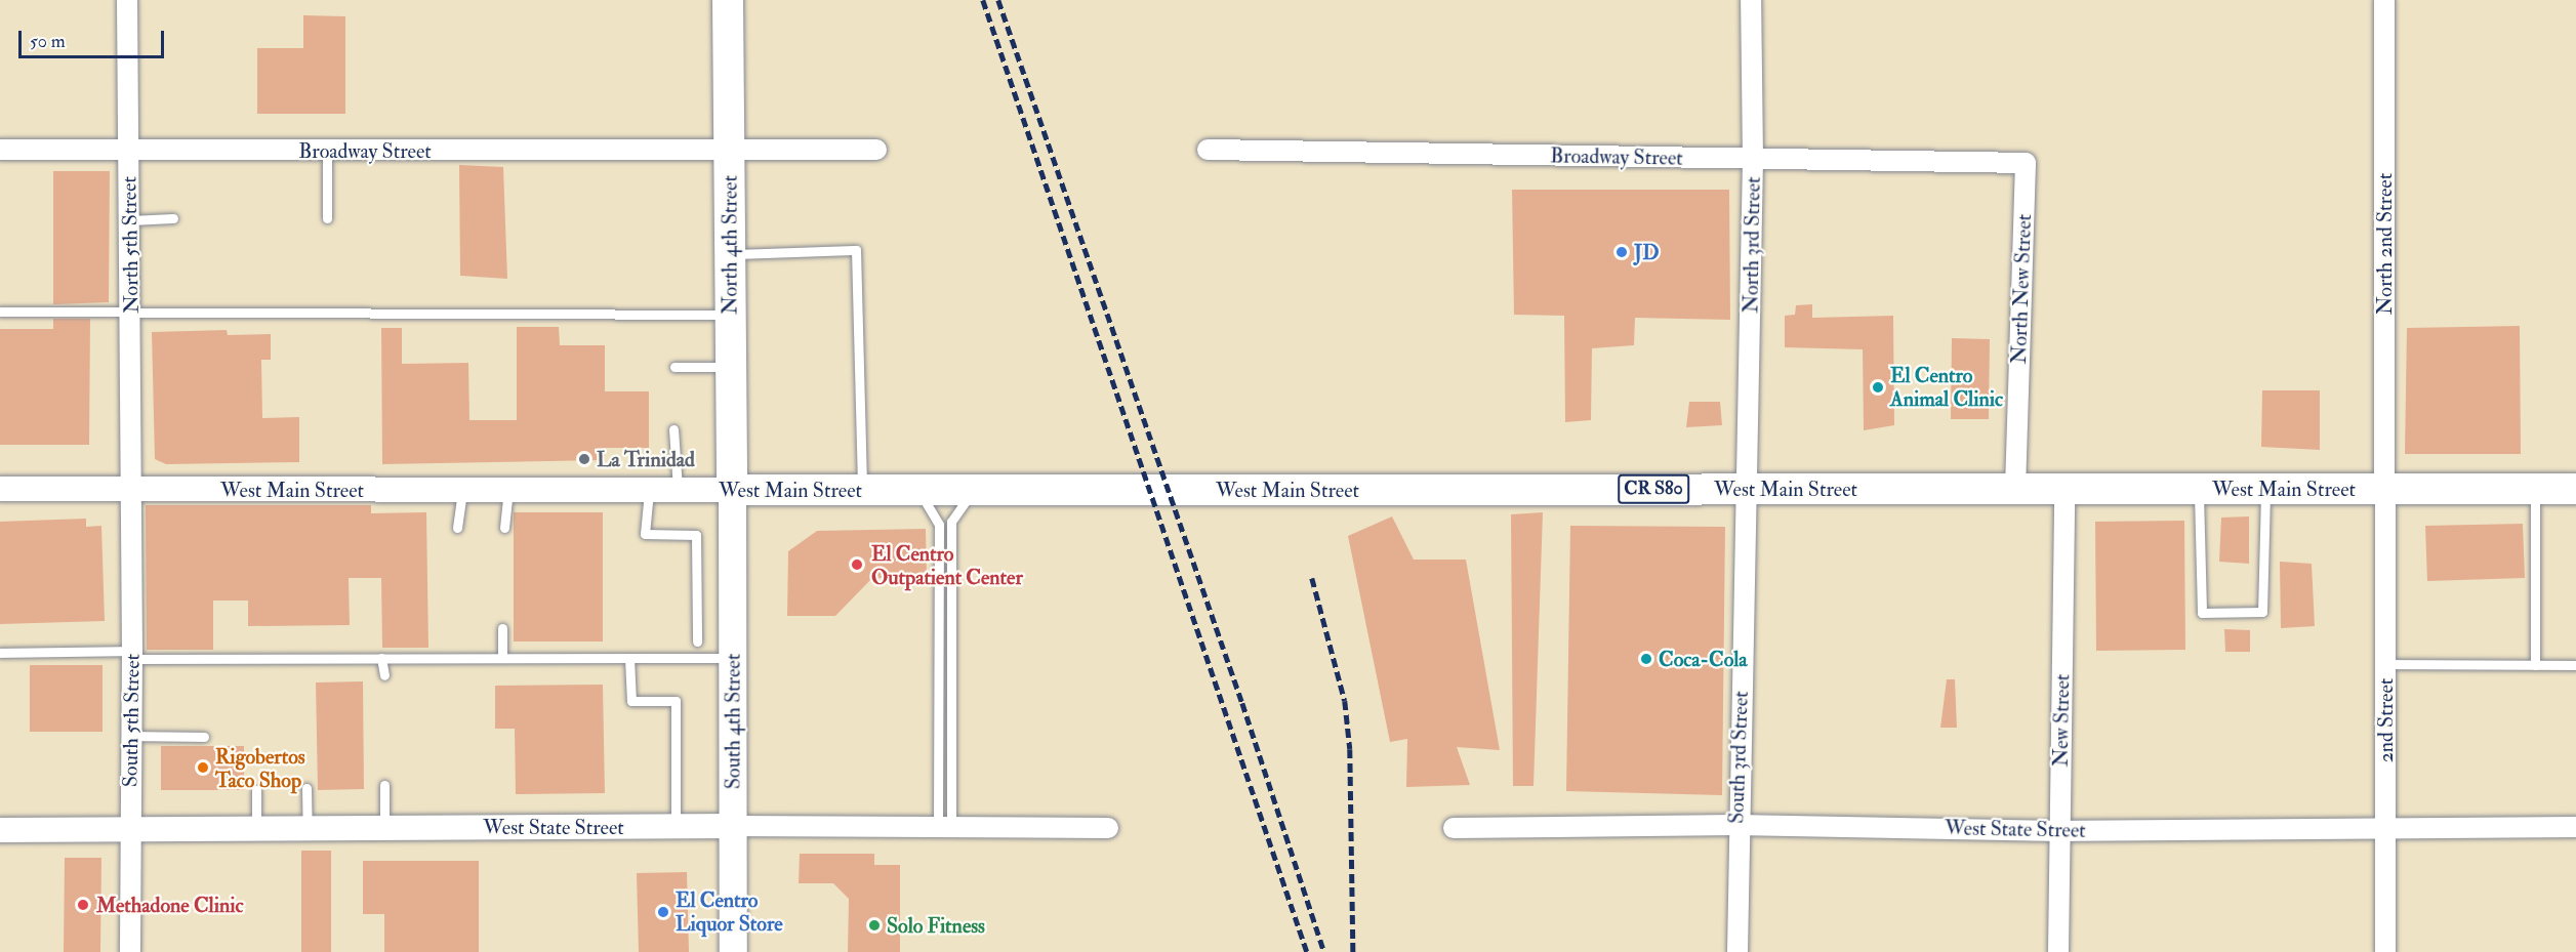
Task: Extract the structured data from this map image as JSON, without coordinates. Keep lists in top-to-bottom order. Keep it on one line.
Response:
{"streets":{"main road":["North 4th Street","CR S80","West Main Street","South 4th Street"],"street":["Broadway Street","North 2nd Street","North 5th Street","North 3rd Street","North New Street","South 5th Street","New Street","2nd Street","South 3rd Street","West State Street"]},"crossings":[["Broadway Street","North 5th Street"],["Broadway Street","North 4th Street"],["Broadway Street","North 3rd Street"],["Broadway Street","North New Street"],["North 2nd Street","West Main Street"],["North 2nd Street","2nd Street"],["North 5th Street","West Main Street"],["North 5th Street","South 5th Street"],["North 4th Street","West Main Street"],["North 4th Street","South 4th Street"],["North 3rd Street","West Main Street"],["North 3rd Street","South 3rd Street"],["North New Street","West Main Street"],["West Main Street","South 5th Street"],["West Main Street","New Street"],["West Main Street","2nd Street"],["West Main Street","South 4th Street"],["West Main Street","South 3rd Street"],["South 5th Street","West State Street"],["New Street","West State Street"],["2nd Street","West State Street"],["South 4th Street","West State Street"],["South 3rd Street","West State Street"]],"places":["JD","El Centro Animal Clinic","La Trinidad","El Centro Outpatient Center","Coca-Cola","Rigobertos Taco Shop","Methadone Clinic","El Centro Liquor Store","Solo Fitness"],"scale_bar":"50 m"}
